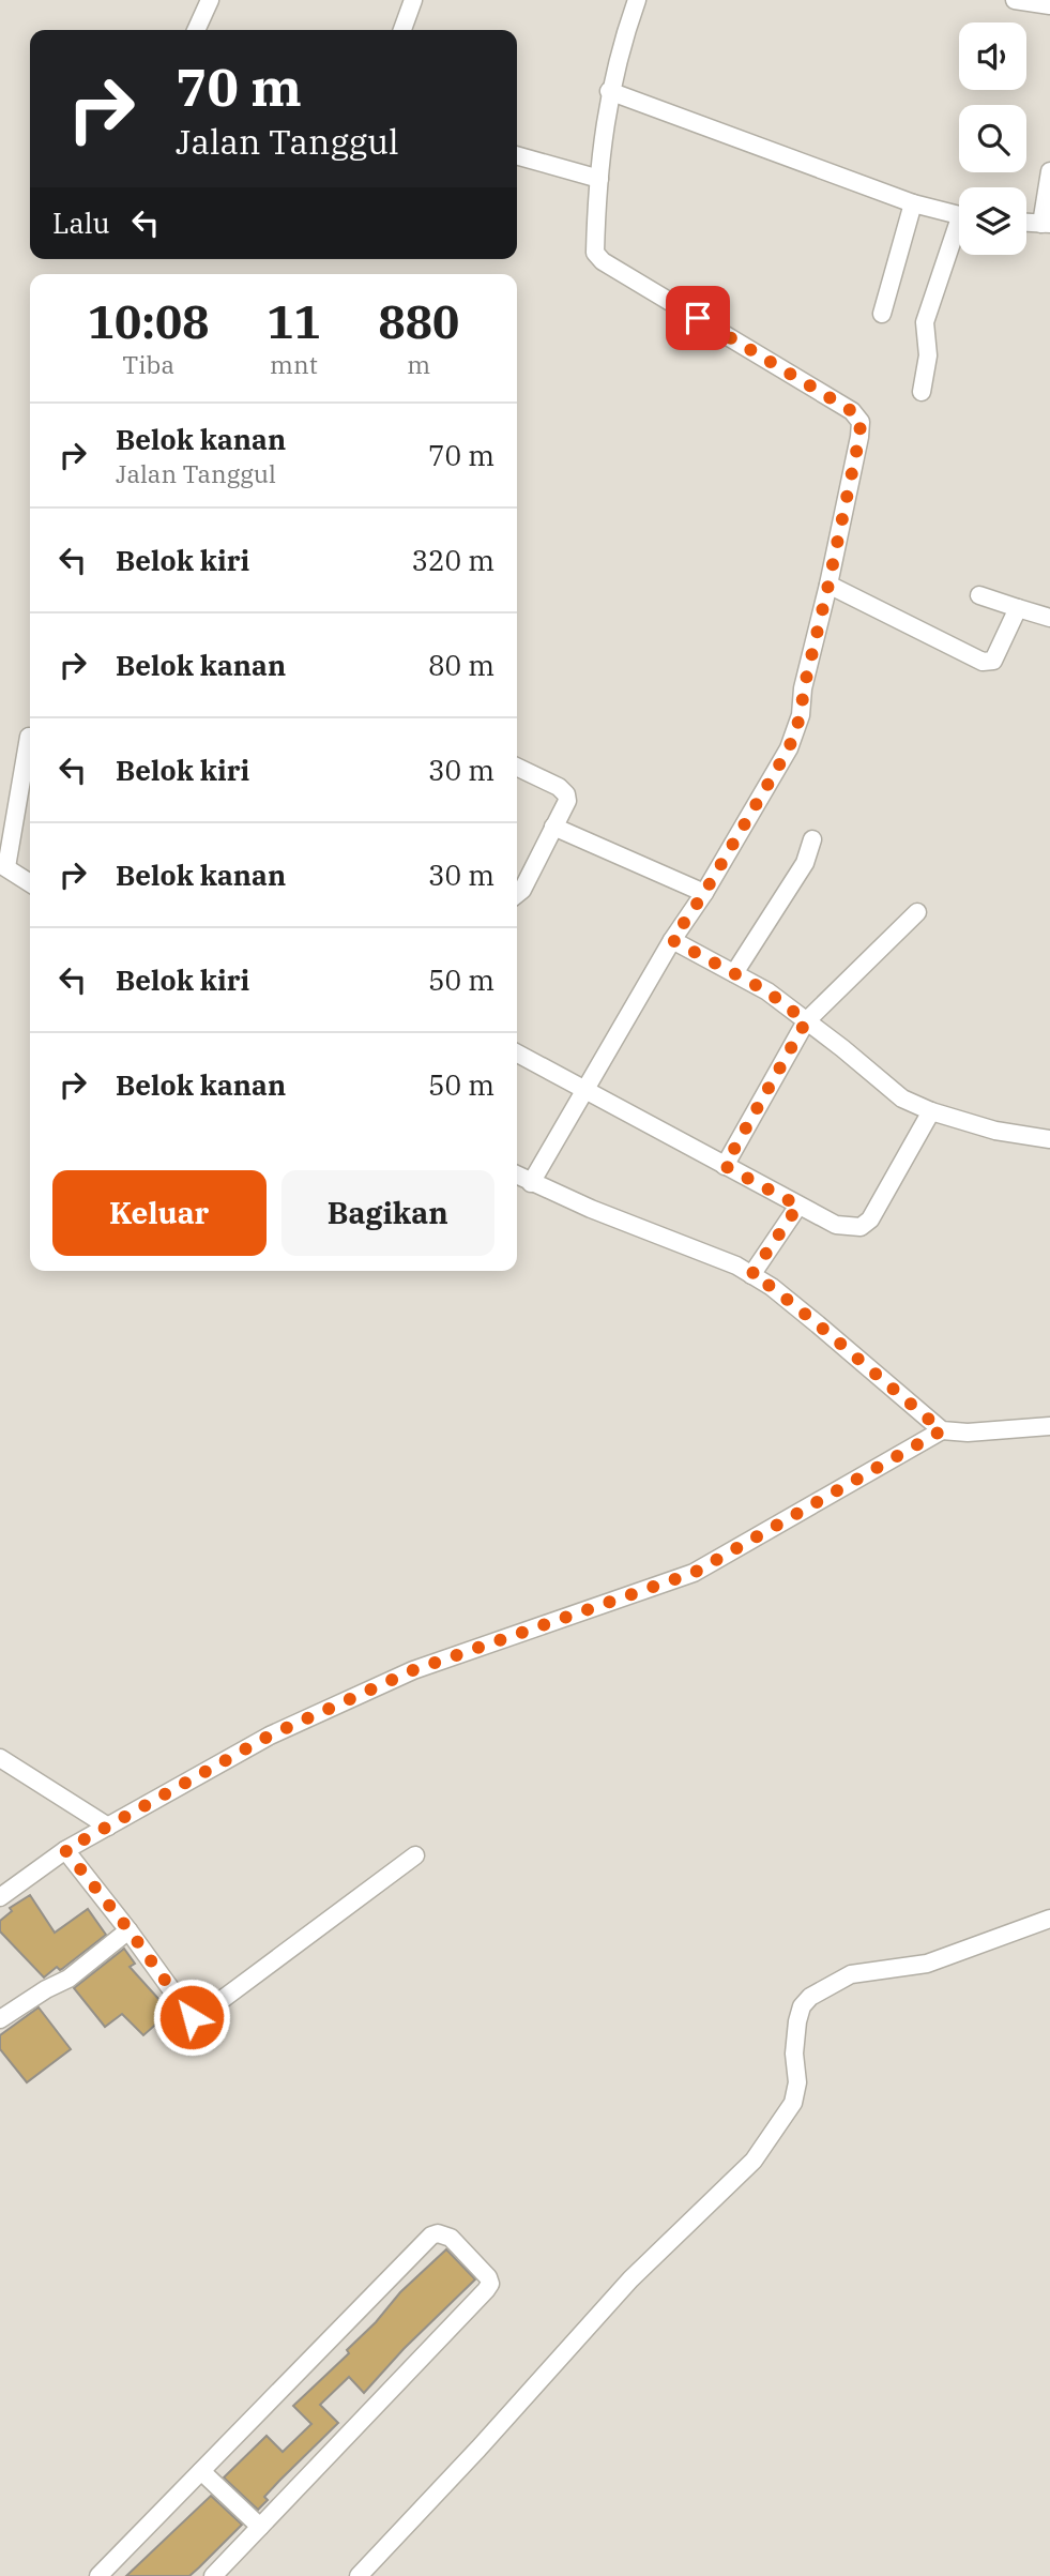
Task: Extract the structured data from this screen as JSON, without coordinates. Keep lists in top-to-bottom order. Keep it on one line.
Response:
{"page":{"turn":["70 m","Jalan Tanggul"],"then":"Lalu","eta":["10:08","Tiba","11","mnt","880","m"],"list":[{"name":"Belok kanan","note":"Jalan Tanggul","value":"70 m"},{"name":"Belok kiri","value":"320 m"},{"name":"Belok kanan","value":"80 m"},{"name":"Belok kiri","value":"30 m"},{"name":"Belok kanan","value":"30 m"},{"name":"Belok kiri","value":"50 m"},{"name":"Belok kanan","value":"50 m"}],"buttons":["Keluar","Bagikan"]}}
